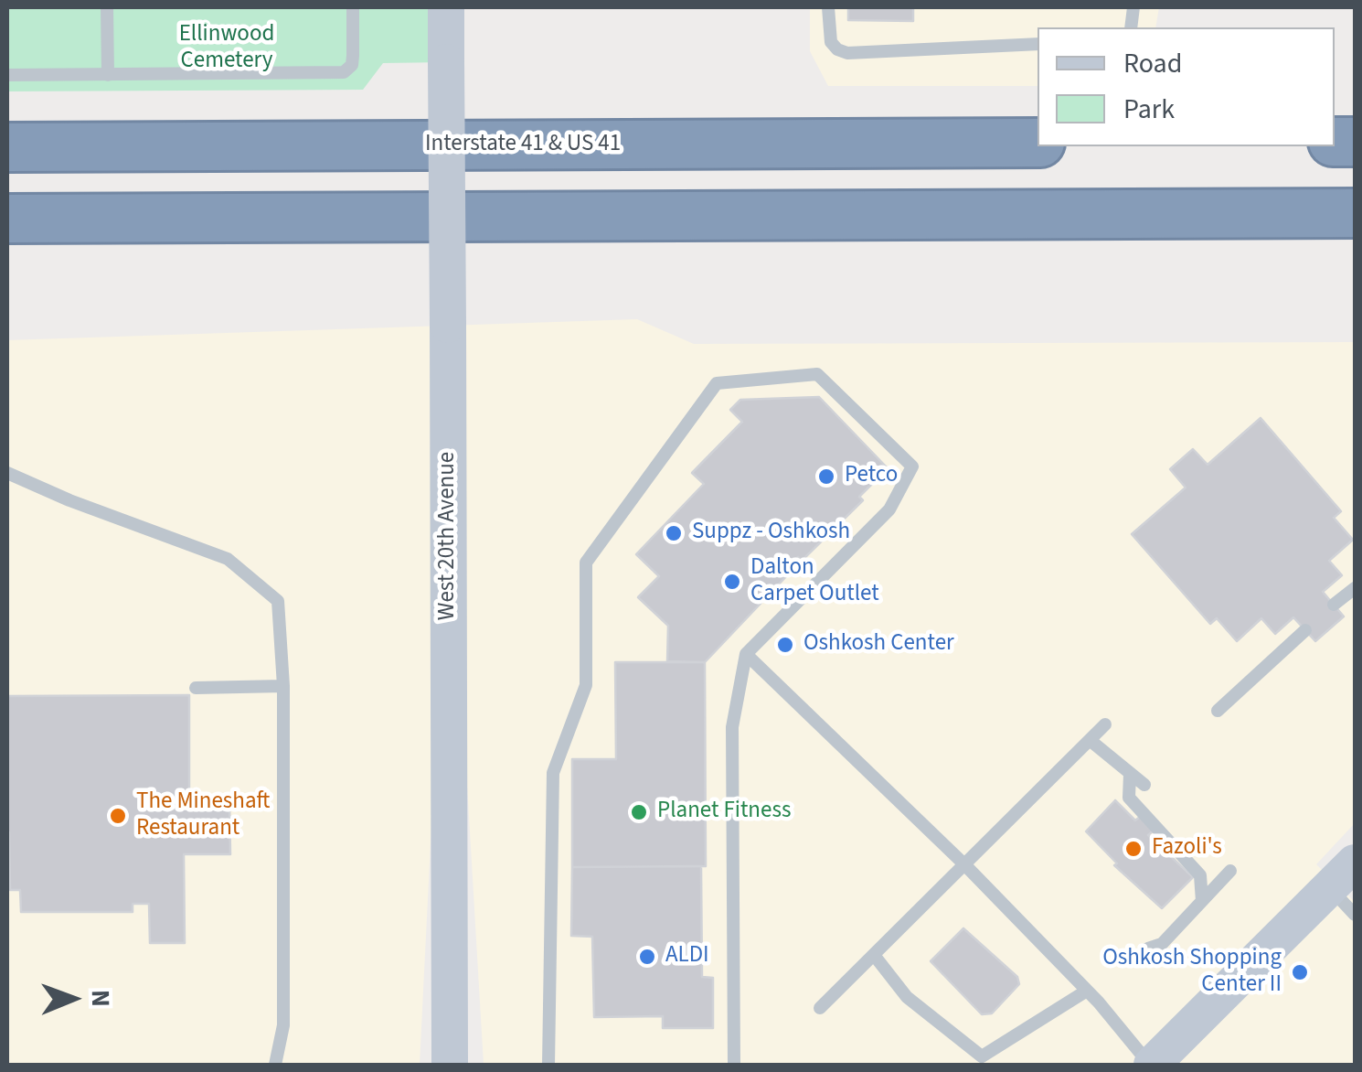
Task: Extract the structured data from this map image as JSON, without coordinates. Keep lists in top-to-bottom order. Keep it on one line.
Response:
{"streets":{"highway":["Interstate 41 & US 41"],"street":["West 20th Avenue"]},"parks":["Ellinwood Cemetery"],"places":["Petco","Suppz - Oshkosh","Dalton Carpet Outlet","Oshkosh Center","Planet Fitness","The Mineshaft Restaurant","Fazoli's","ALDI","Oshkosh Shopping Center II"],"legend":["Road","Park"],"north":"right"}
